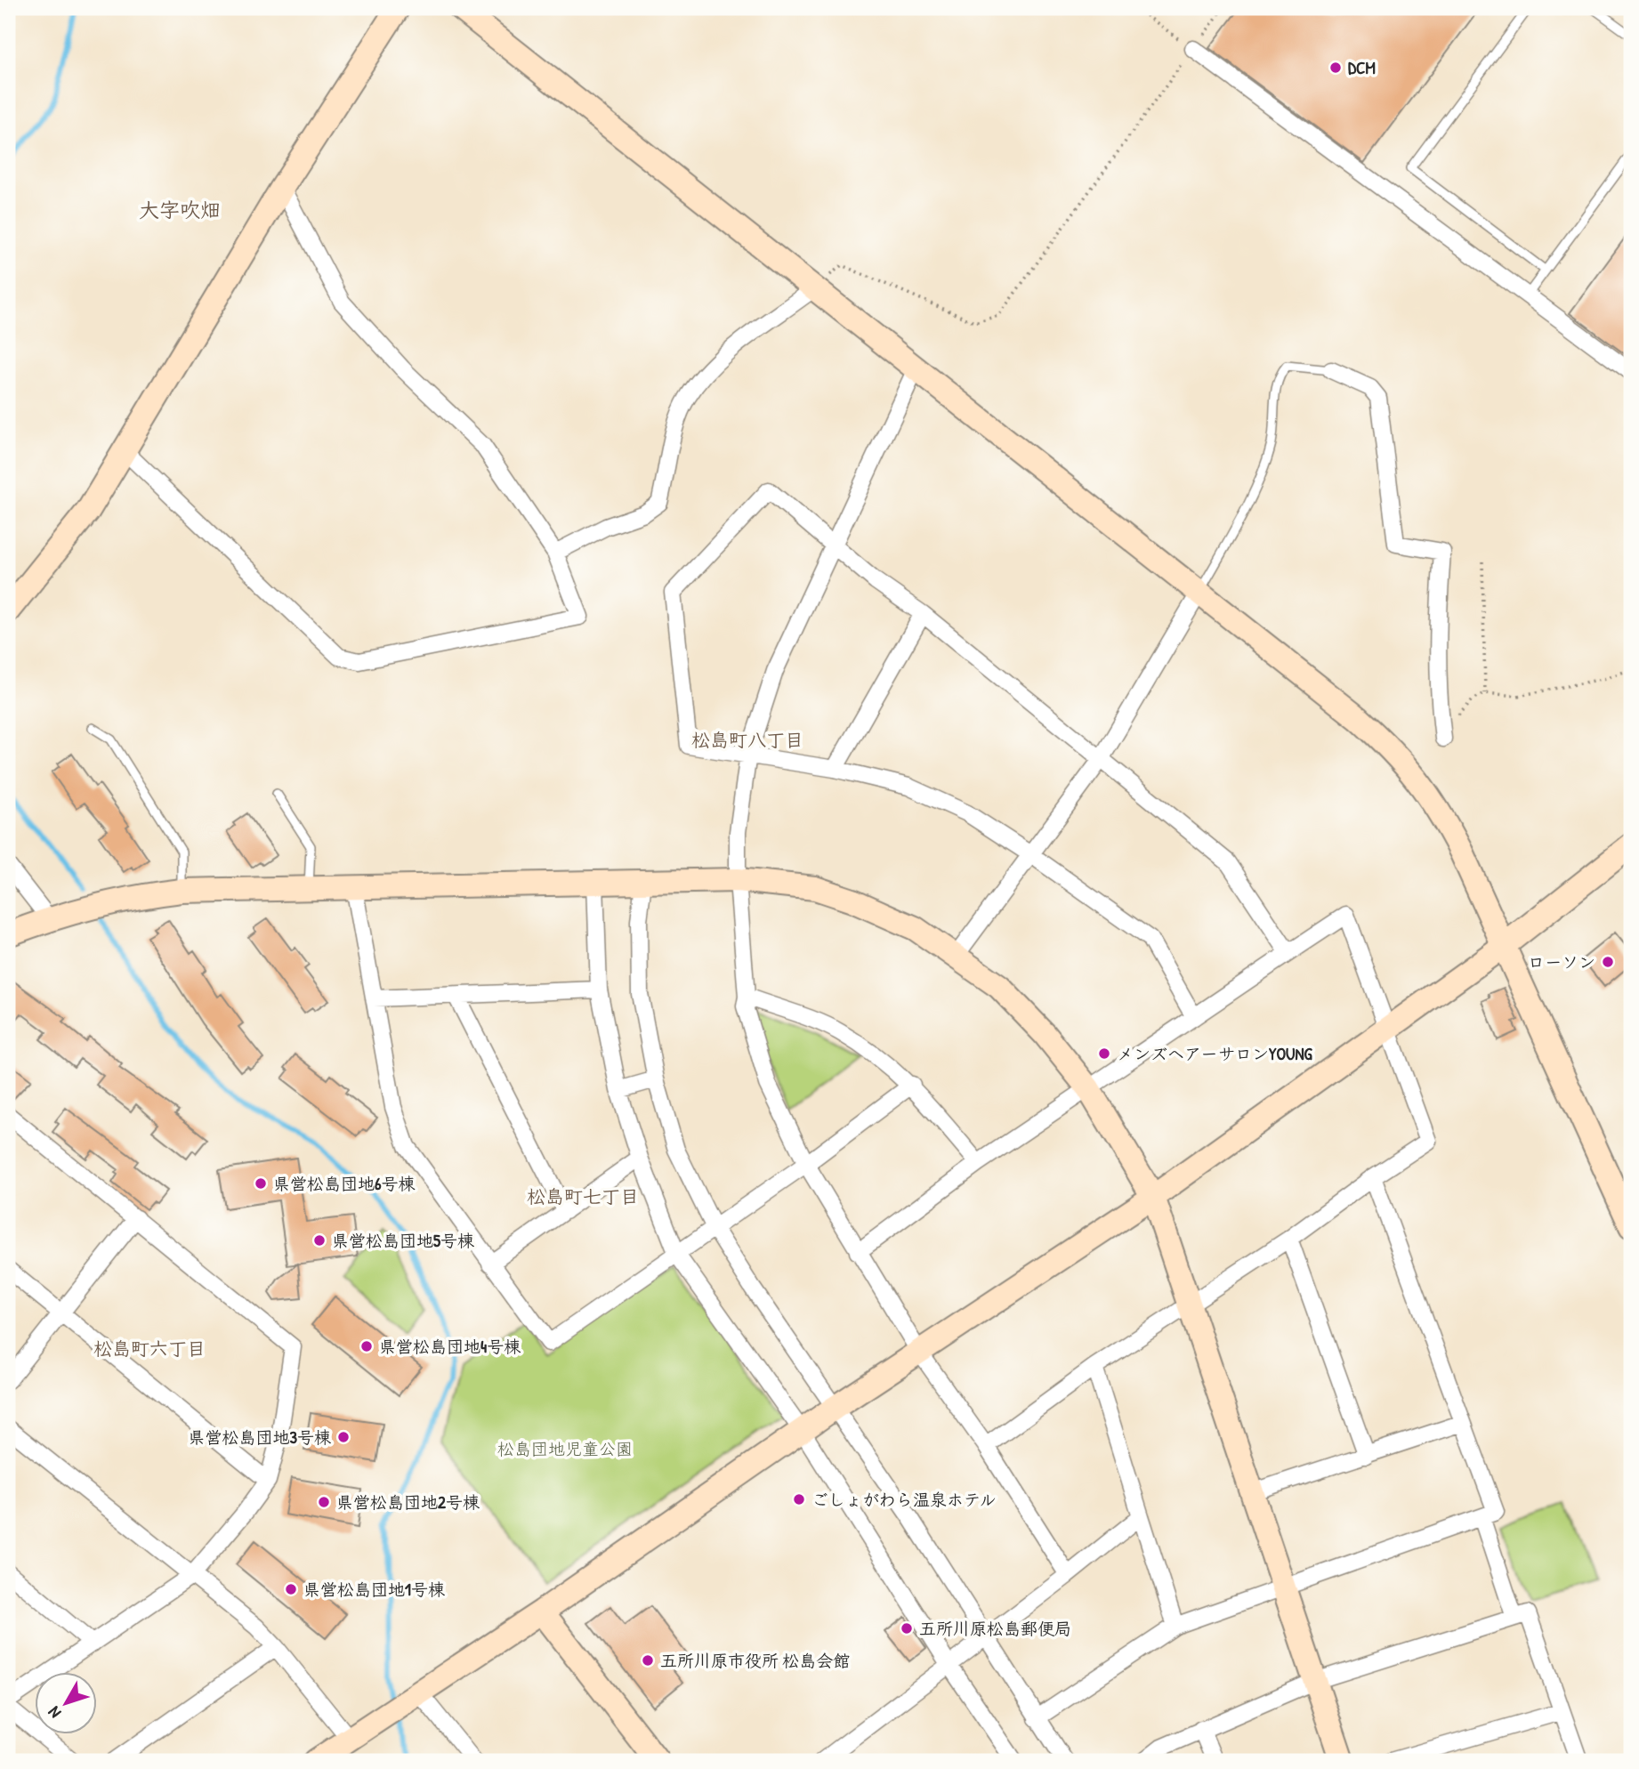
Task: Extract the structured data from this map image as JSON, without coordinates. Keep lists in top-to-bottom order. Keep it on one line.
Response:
{"districts":["大字吹畑","松島町八丁目","松島町七丁目","松島町六丁目"],"parks":["松島団地児童公園"],"places":["DCM","ローソン","メンズヘアーサロンYOUNG","県営松島団地6号棟","県営松島団地5号棟","県営松島団地4号棟","県営松島団地3号棟","ごしょがわら温泉ホテル","県営松島団地2号棟","県営松島団地1号棟","五所川原松島郵便局","五所川原市役所 松島会館"],"north":"bottom left"}
